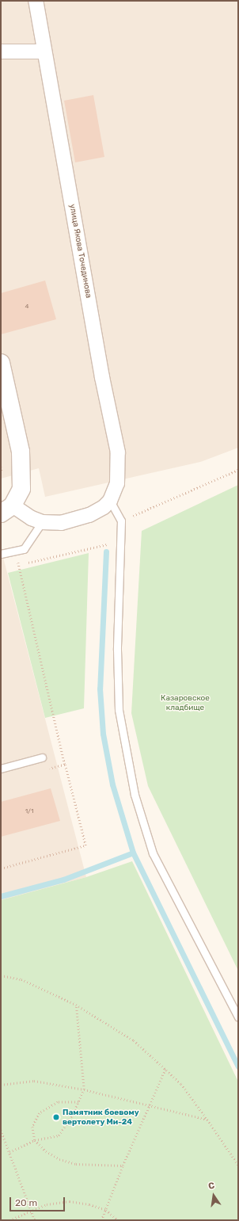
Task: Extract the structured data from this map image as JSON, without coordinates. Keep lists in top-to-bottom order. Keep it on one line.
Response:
{"streets":{"street":["улица Якова Точединова"]},"parks":["Казаровское кладбище"],"places":["Памятник боевому вертолету Ми-24"],"house_numbers":["4","1/1"],"scale_bar":"20 m","north":"top"}
